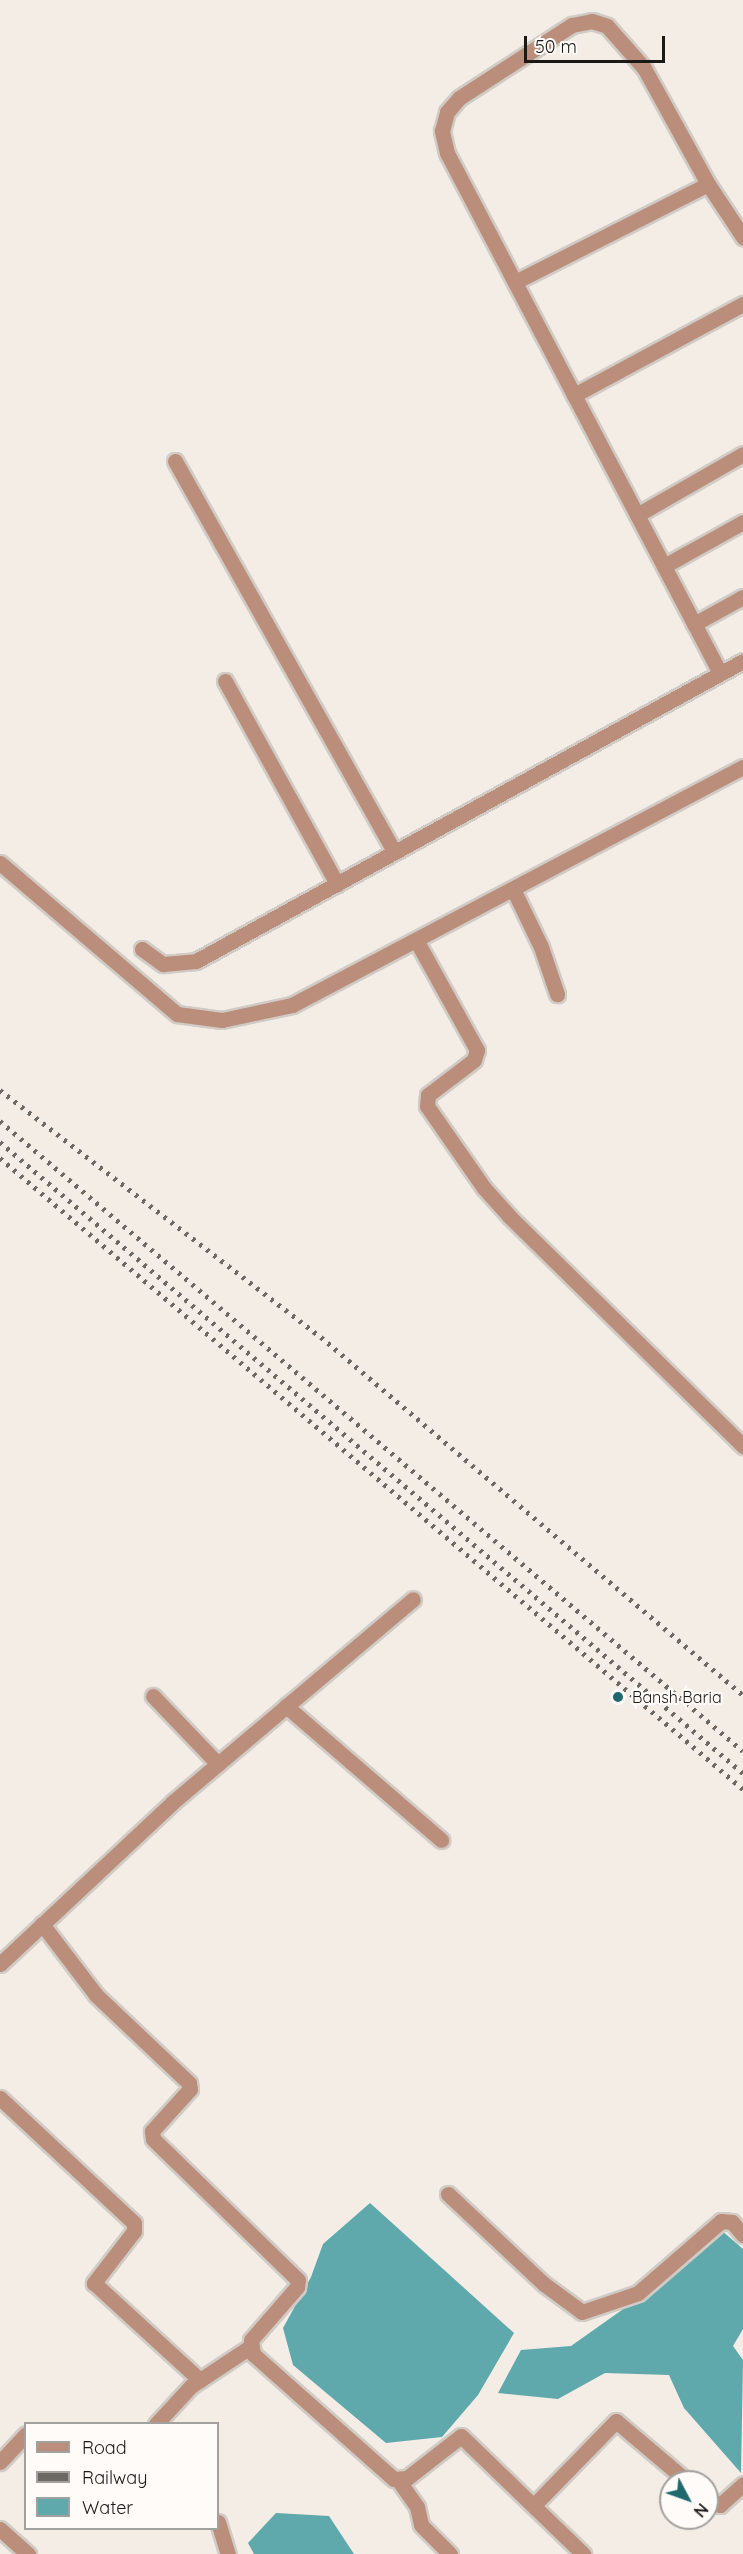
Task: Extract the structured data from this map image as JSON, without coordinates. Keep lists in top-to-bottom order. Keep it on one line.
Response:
{"places":["Bansh Baria"],"legend":["Road","Railway","Water"],"scale_bar":"50 m","north":"bottom right"}
